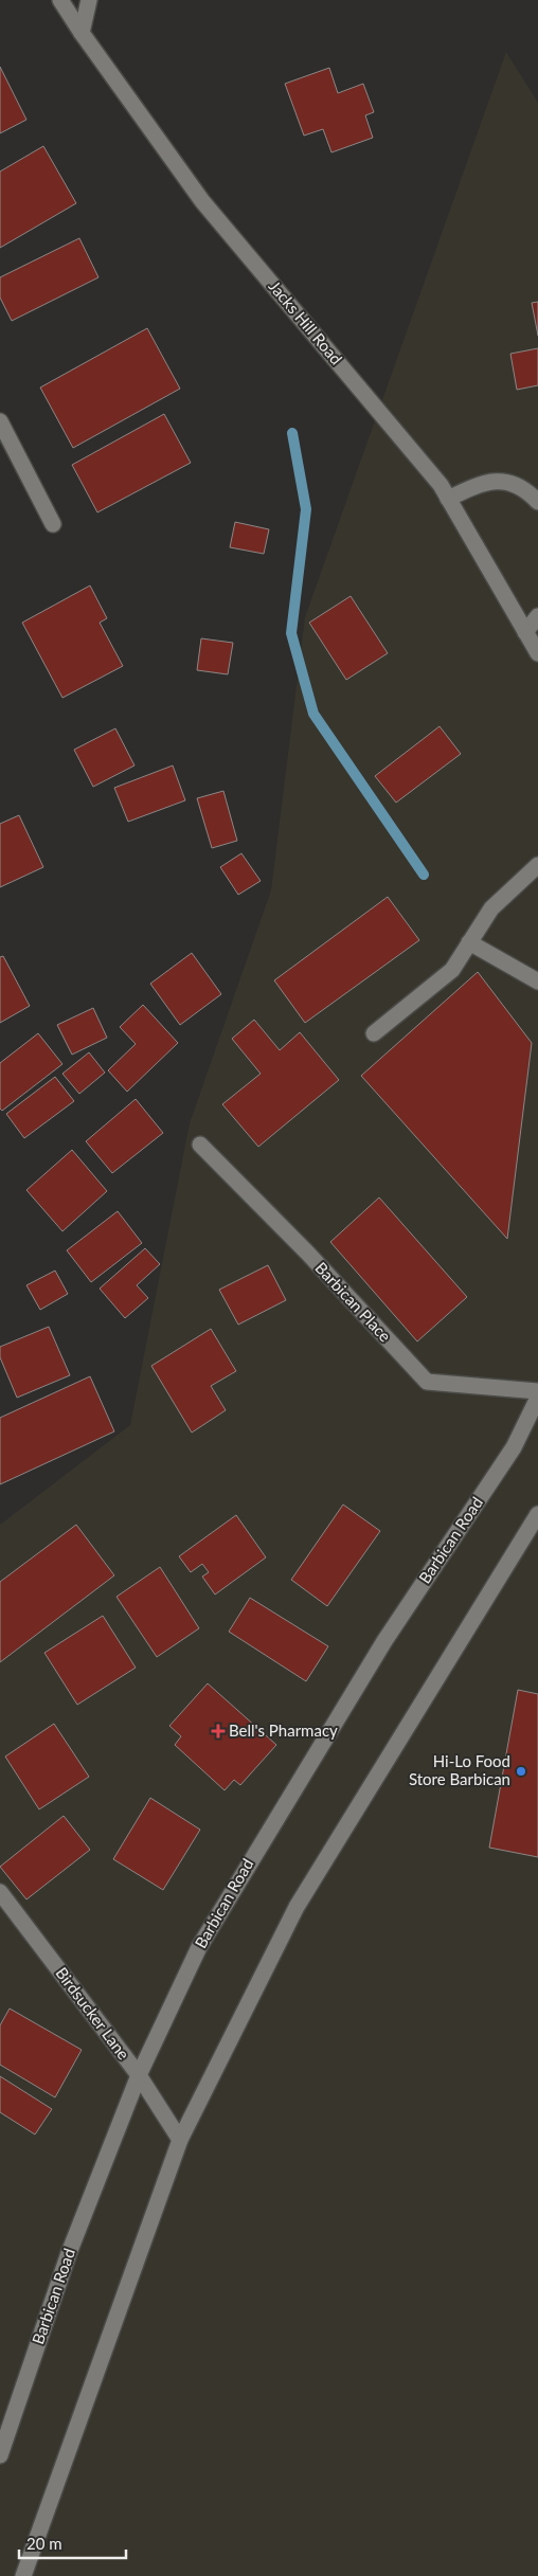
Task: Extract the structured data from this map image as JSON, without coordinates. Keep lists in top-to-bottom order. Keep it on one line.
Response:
{"streets":{"main road":["Jacks Hill Road","Barbican Place","Barbican Road","Birdsucker Lane"]},"crossings":[["Barbican Road","Birdsucker Lane"]],"places":{"health":["Bell's Pharmacy"],"other":["Hi-Lo Food Store Barbican"]},"scale_bar":"20 m"}
